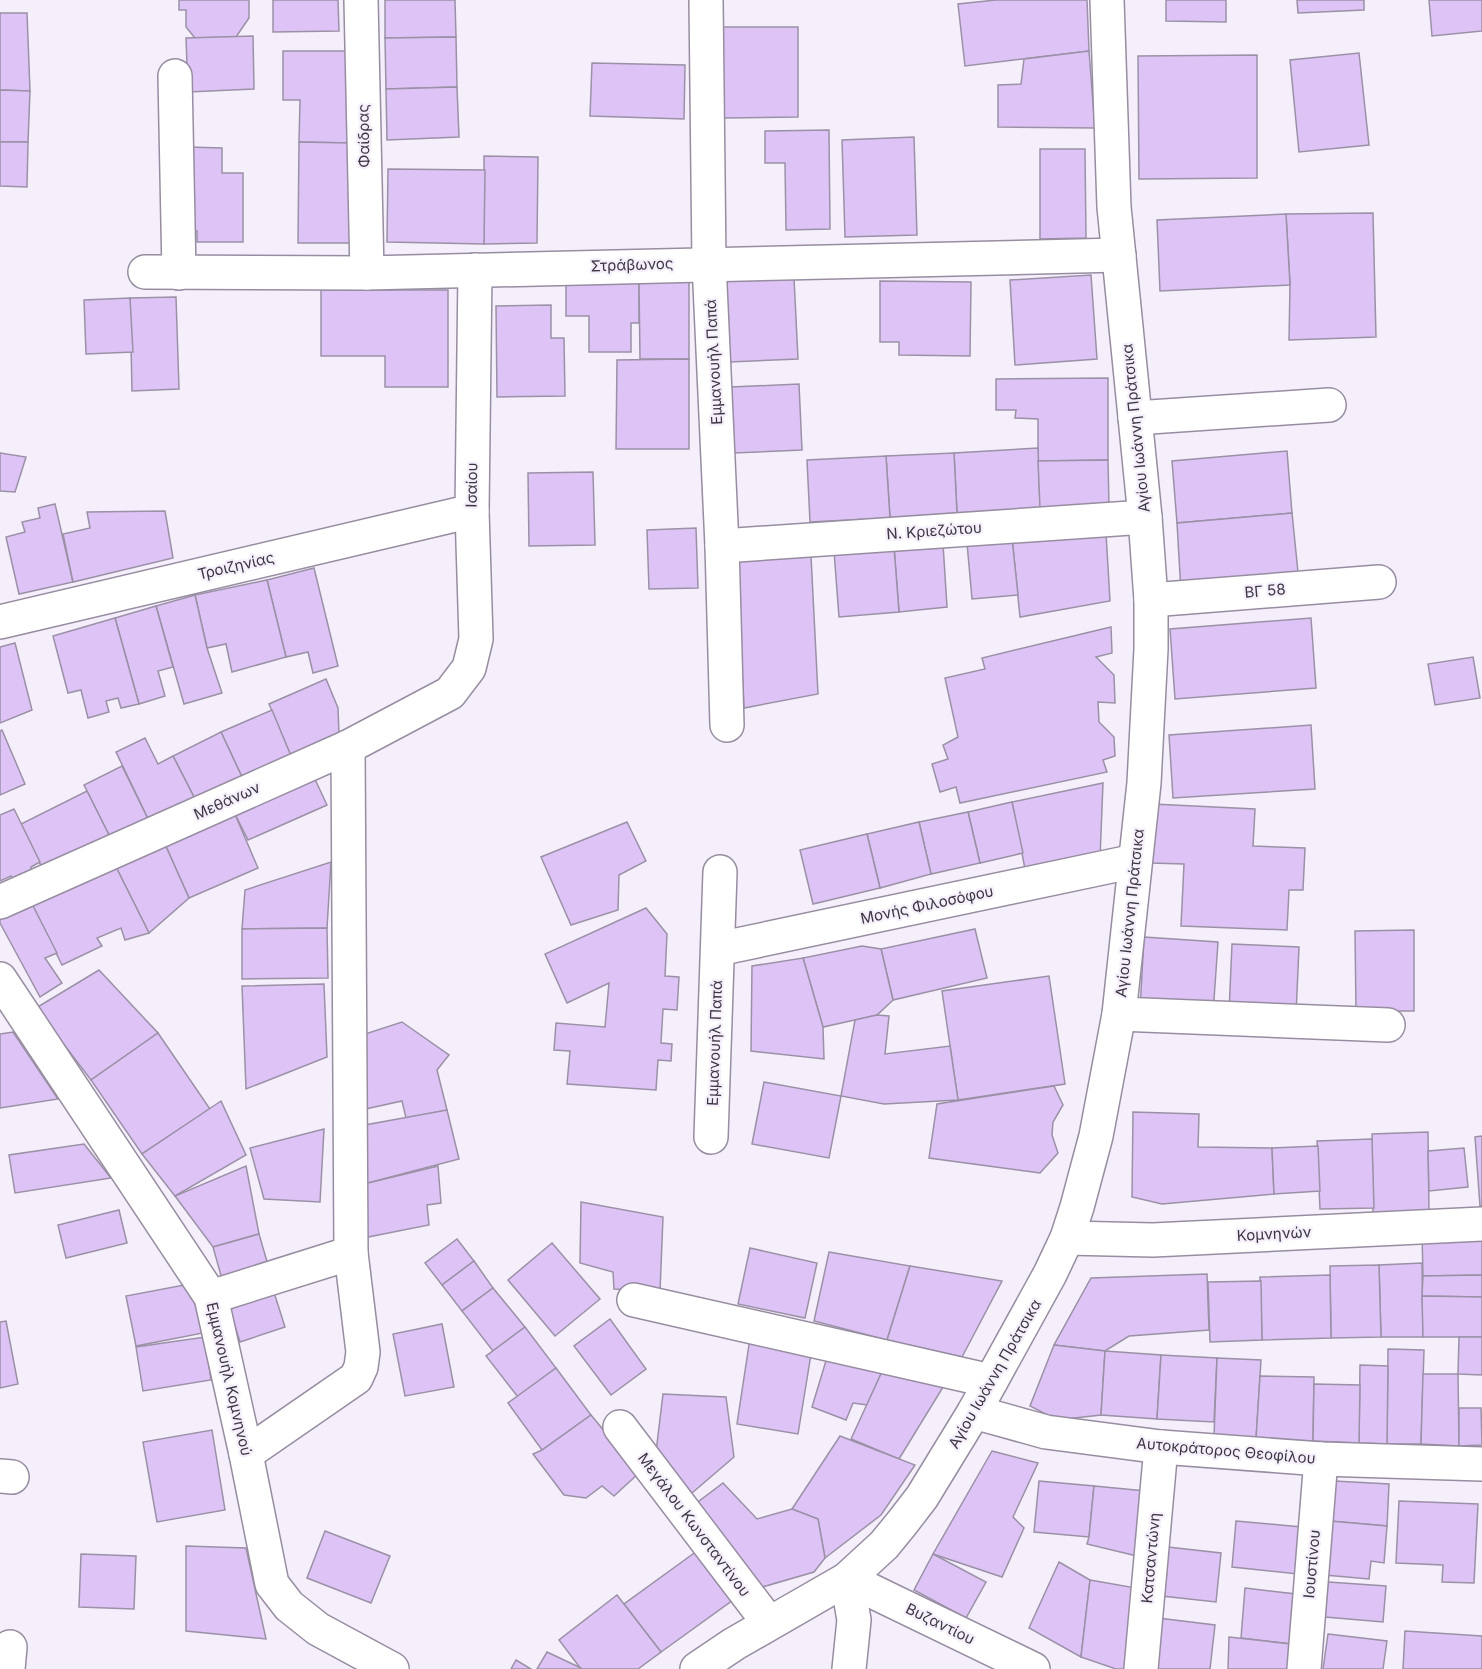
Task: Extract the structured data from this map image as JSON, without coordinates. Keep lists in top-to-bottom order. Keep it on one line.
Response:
{"streets":{"street":["Φαίδρας","Στράβωνος","Εμμανουήλ Παπά","Αγίου Ιωάννη Πράτσικα","Ισαίου","Ν. Κριεζώτου","Τροιζηνίας","ΒΓ 58","Μεθάνων","Μονής Φιλοσόφου","Κομνηνών","Εμμανουήλ Κομνηνού","Αυτοκράτορος Θεοφίλου","Μεγάλου Κωνσταντίνου","Κατσαντώνη","Ιουστίνου","Βυζαντίου"]},"crossings":[["Φαίδρας","Στράβωνος"],["Στράβωνος","Εμμανουήλ Παπά"],["Στράβωνος","Αγίου Ιωάννη Πράτσικα"],["Στράβωνος","Ισαίου"],["Εμμανουήλ Παπά","Ν. Κριεζώτου"],["Εμμανουήλ Παπά","Μονής Φιλοσόφου"],["Αγίου Ιωάννη Πράτσικα","Ν. Κριεζώτου"],["Αγίου Ιωάννη Πράτσικα","ΒΓ 58"],["Αγίου Ιωάννη Πράτσικα","Μονής Φιλοσόφου"],["Αγίου Ιωάννη Πράτσικα","Κομνηνών"],["Αγίου Ιωάννη Πράτσικα","Αυτοκράτορος Θεοφίλου"],["Αγίου Ιωάννη Πράτσικα","Μεγάλου Κωνσταντίνου"],["Αγίου Ιωάννη Πράτσικα","Βυζαντίου"],["Ισαίου","Τροιζηνίας"],["Ισαίου","Μεθάνων"],["Αυτοκράτορος Θεοφίλου","Κατσαντώνη"],["Αυτοκράτορος Θεοφίλου","Ιουστίνου"]]}
